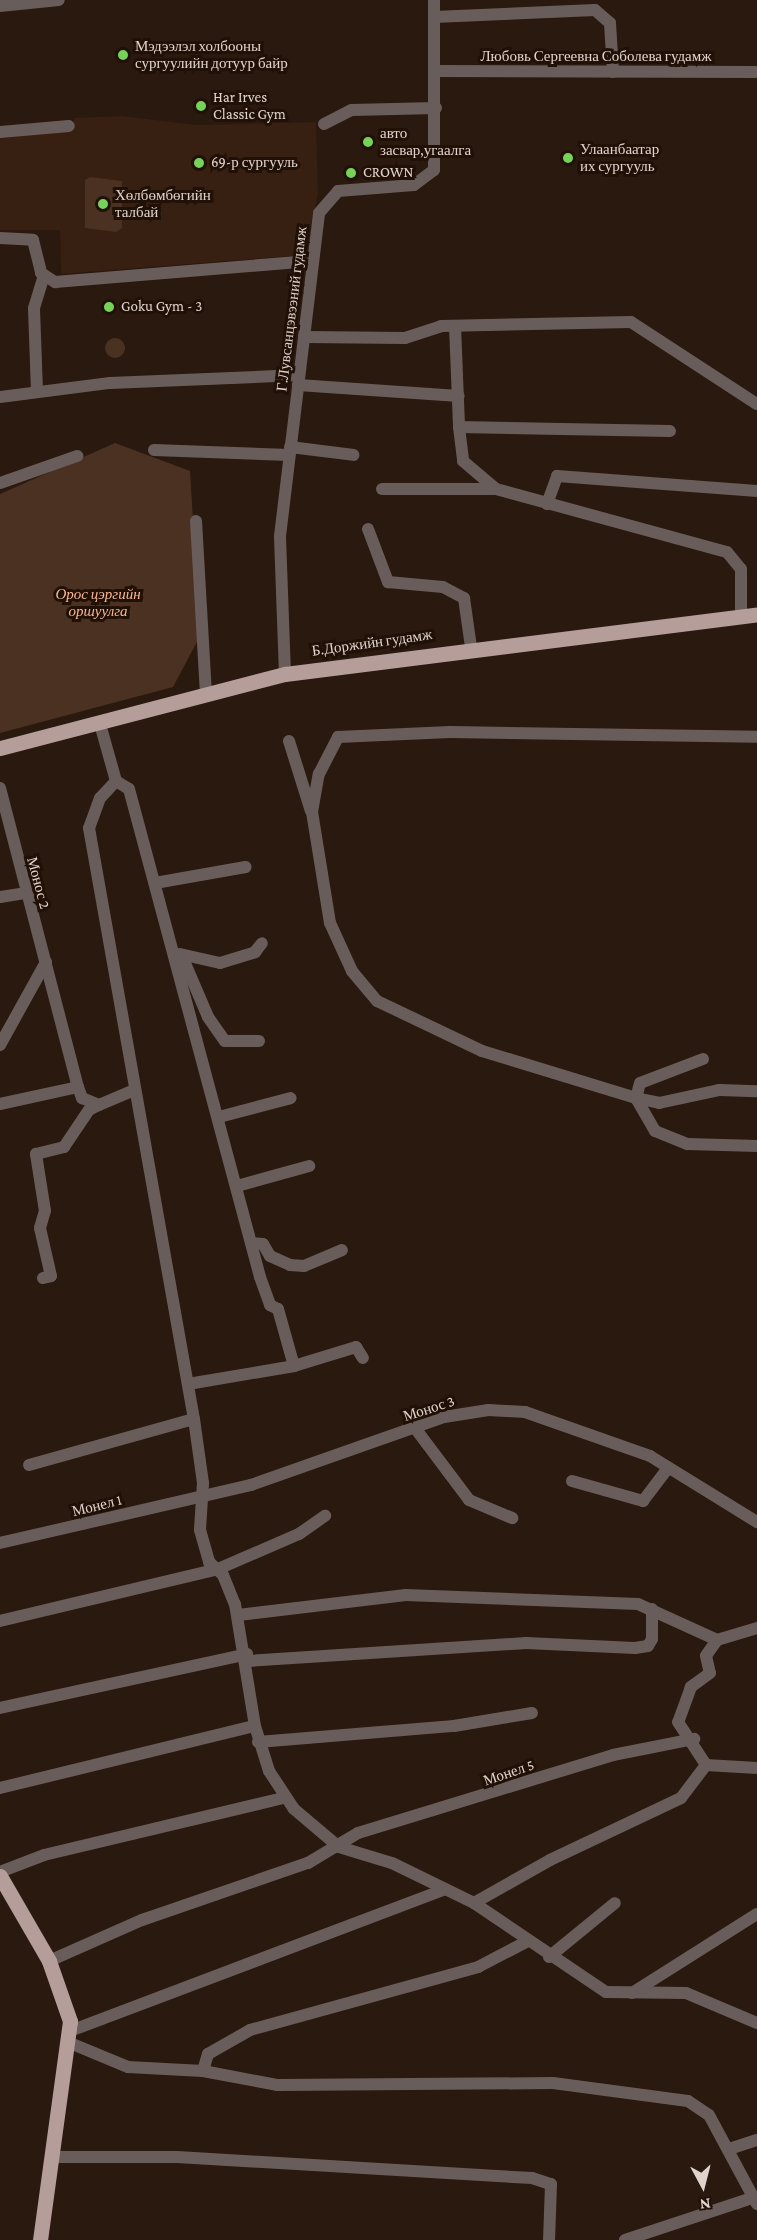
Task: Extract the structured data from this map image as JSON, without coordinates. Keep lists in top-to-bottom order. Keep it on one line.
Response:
{"streets":{"main road":["Б.Доржийн гудамж"],"street":["Любовь Сергеевна Соболева гудамж","Г.Лувсанцэвээний гудамж","Монос 2","Монос 3","Монел 1","Монел 5"]},"crossings":[["Любовь Сергеевна Соболева гудамж","Г.Лувсанцэвээний гудамж"],["Г.Лувсанцэвээний гудамж","Б.Доржийн гудамж"],["Монос 3","Монел 1"]],"parks":["Орос цэргийн оршуулга"],"places":["Мэдээлэл холбооны сургуулийн дотуур байр","Har Irves Classic Gym","авто засвар,угаалга","Улаанбаатар их сургууль","69-р сургууль","CROWN","Хөлбөмбөгийн талбай","Goku Gym - 3"],"north":"bottom"}
